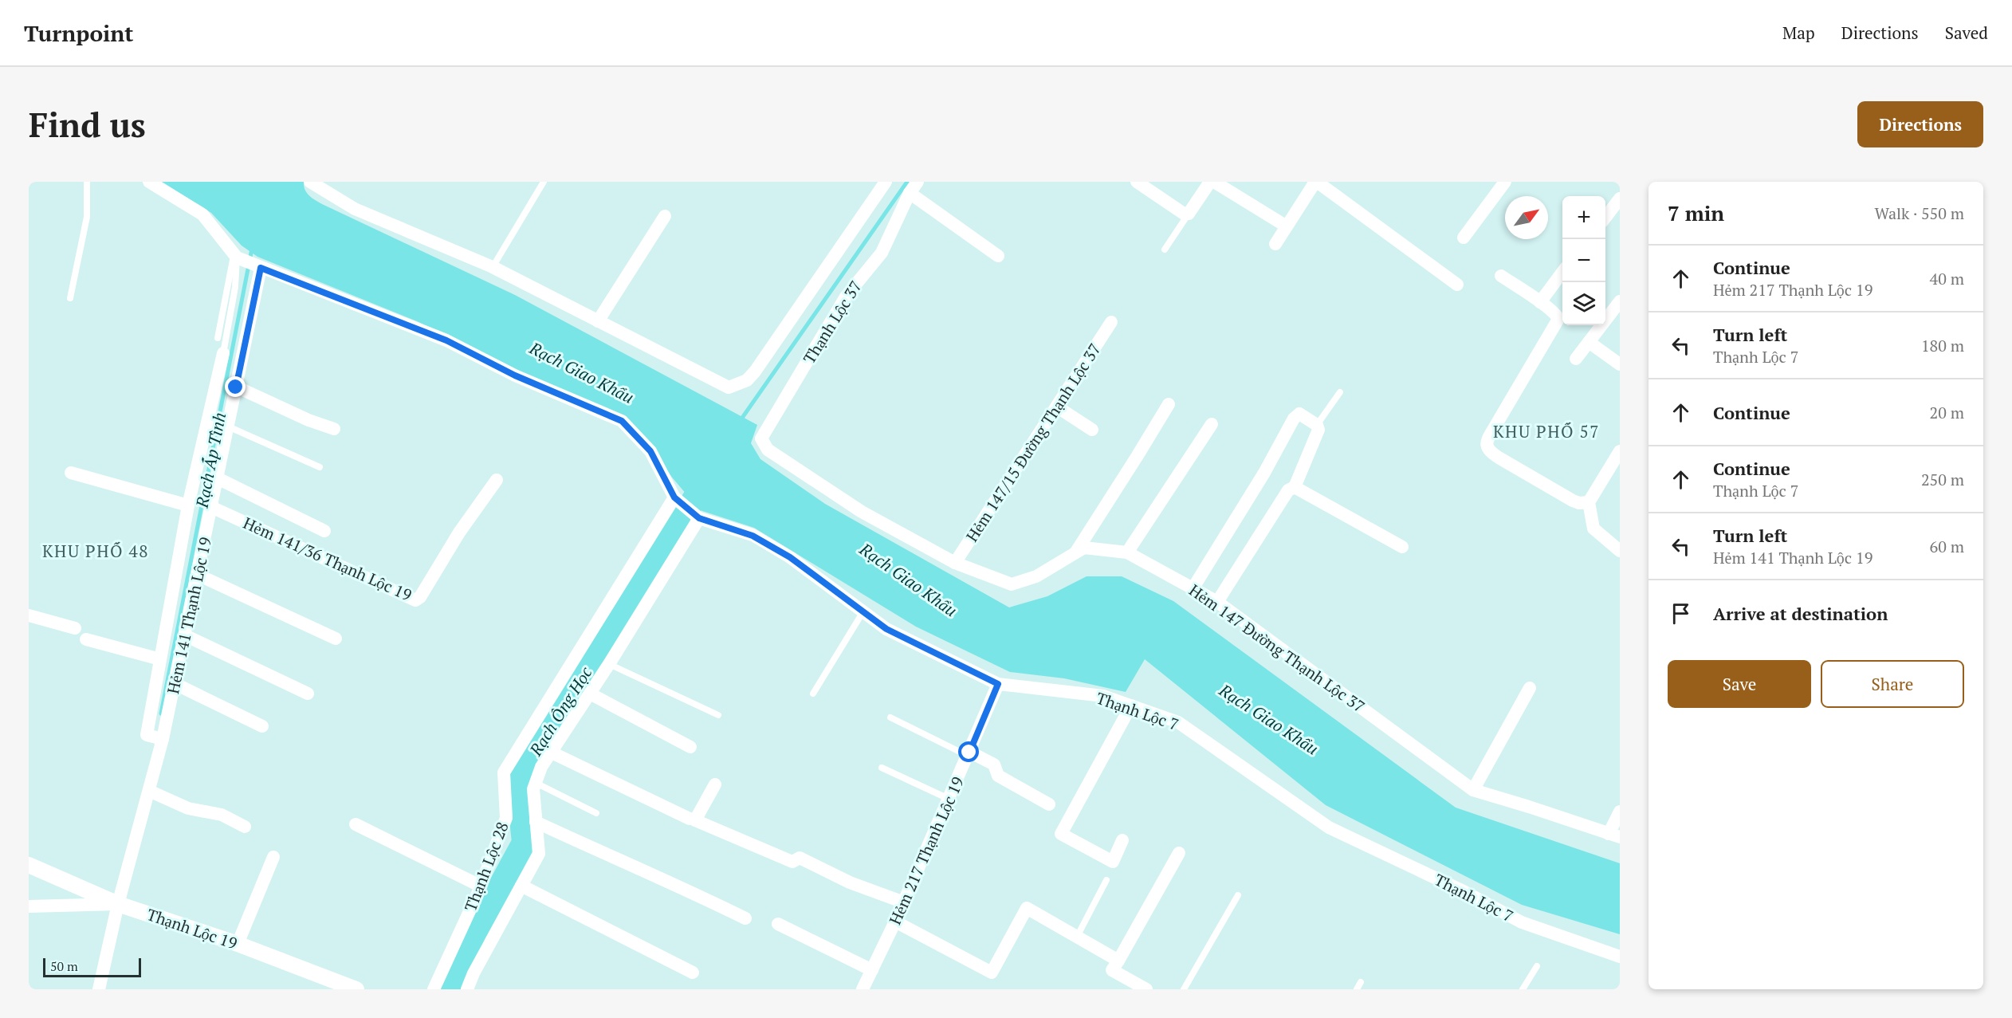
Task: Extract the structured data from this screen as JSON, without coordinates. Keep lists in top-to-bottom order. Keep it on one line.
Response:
{"streets":{"street":["Thạnh Lộc 37","Hẻm 147/15 Đường Thạnh Lộc 37","Hẻm 141/36 Thạnh Lộc 19","Hẻm 141 Thạnh Lộc 19","Hẻm 147 Đường Thạnh Lộc 37","Thạnh Lộc 7","Hẻm 217 Thạnh Lộc 19","Thạnh Lộc 28","Thạnh Lộc 19"]},"crossings":[["Thạnh Lộc 37","Hẻm 147 Đường Thạnh Lộc 37"],["Hẻm 147/15 Đường Thạnh Lộc 37","Hẻm 147 Đường Thạnh Lộc 37"],["Hẻm 141/36 Thạnh Lộc 19","Hẻm 141 Thạnh Lộc 19"],["Hẻm 141 Thạnh Lộc 19","Thạnh Lộc 19"],["Thạnh Lộc 7","Hẻm 217 Thạnh Lộc 19"]],"districts":["KHU PHỐ 57","KHU PHỐ 48"],"water":["Rạch Giao Khẩu","Rạch Ấp Tình","Rạch Ông Học"],"scale_bar":"50 m","north":"top right","page":{"header":"Turnpoint","nav":["Map","Directions","Saved"],"buttons":["Directions",["Save","Share"]],"title":"Find us","heading":["7 min","Walk · 550 m"],"map_buttons":["+","−"],"list":[["Continue","Hẻm 217 Thạnh Lộc 19","40 m"],["Turn left","Thạnh Lộc 7","180 m"],["Continue","20 m"],["Continue","Thạnh Lộc 7","250 m"],["Turn left","Hẻm 141 Thạnh Lộc 19","60 m"],"Arrive at destination"],"scale":"50 m"}}
